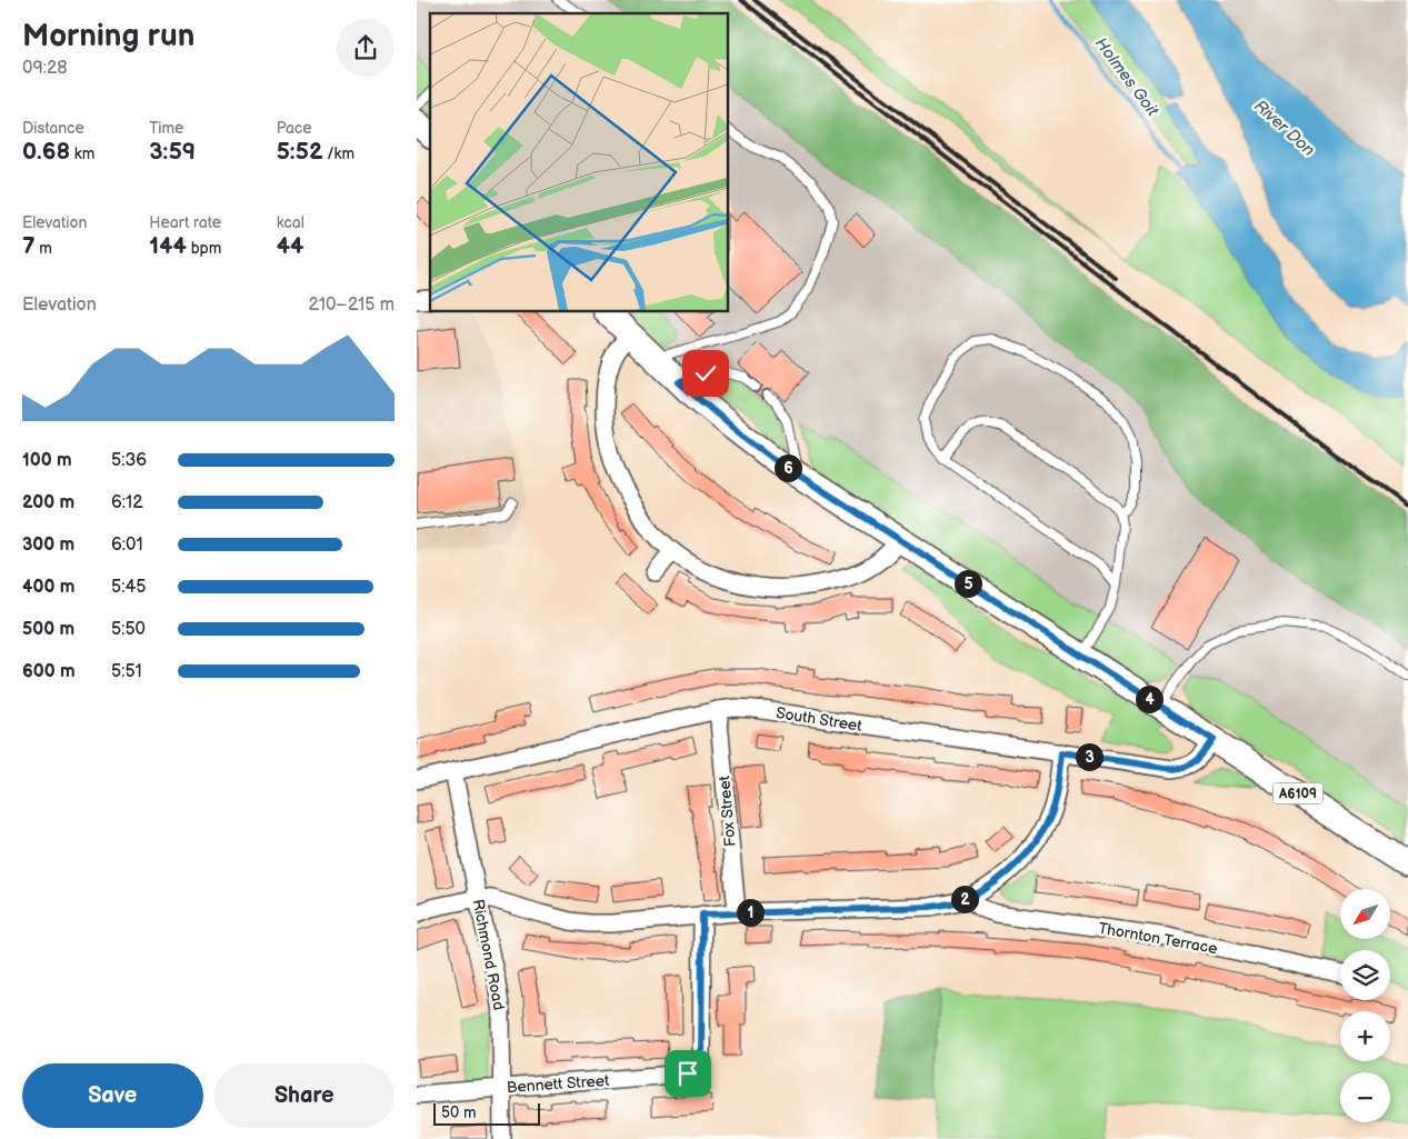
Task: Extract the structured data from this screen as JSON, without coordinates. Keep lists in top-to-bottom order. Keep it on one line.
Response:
{"streets":{"main road":["A6109"],"street":["South Street","Fox Street","Thornton Terrace","Richmond Road","Bennett Street"]},"crossings":[["South Street","A6109"],["South Street","Fox Street"],["South Street","Richmond Road"],["Richmond Road","Bennett Street"]],"water":["Holmes Goit","River Don"],"scale_bar":"50 m","north":"bottom left","page":{"heading":["Morning run","09:28"],"stats":[["Distance","0.68 km"],["Time","3:59"],["Pace","5:52 /km"],["Elevation","7 m"],["Heart rate","144 bpm"],["kcal","44"]],"chart":["Elevation","210–215 m"],"list":[{"name":"100 m","note":"5:36"},{"name":"200 m","note":"6:12"},{"name":"300 m","note":"6:01"},{"name":"400 m","note":"5:45"},{"name":"500 m","note":"5:50"},{"name":"600 m","note":"5:51"}],"pins":["6","5","4","3","2","1"],"map_buttons":["+","−"],"buttons":["Save","Share"],"scale":"50 m"}}
